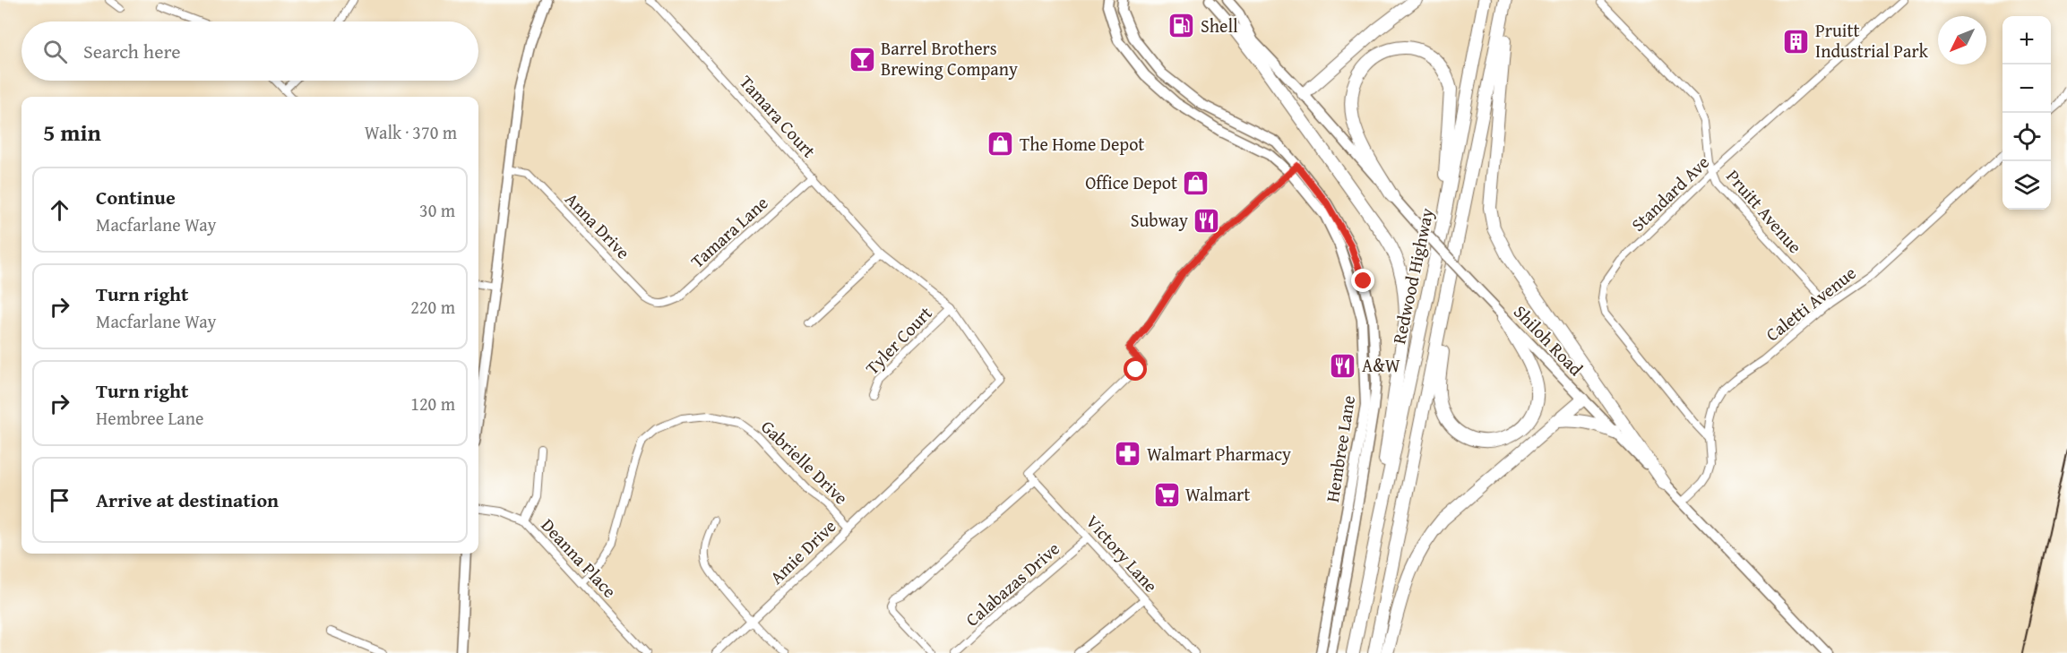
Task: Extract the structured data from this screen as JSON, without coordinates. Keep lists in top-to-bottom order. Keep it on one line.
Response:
{"streets":{"highway":["Redwood Highway"],"street":["Tamara Court","Standard Ave","Pruitt Avenue","Anna Drive","Tamara Lane","Caletti Avenue","Tyler Court","Shiloh Road","Hembree Lane","Gabrielle Drive","Amie Drive","Victory Lane","Deanna Place","Calabazas Drive"]},"crossings":[["Tamara Court","Tamara Lane"],["Tamara Court","Tyler Court"],["Tamara Court","Amie Drive"],["Standard Ave","Pruitt Avenue"],["Standard Ave","Caletti Avenue"],["Pruitt Avenue","Caletti Avenue"],["Anna Drive","Tamara Lane"],["Caletti Avenue","Shiloh Road"],["Hembree Lane","Victory Lane"],["Gabrielle Drive","Amie Drive"],["Gabrielle Drive","Deanna Place"],["Victory Lane","Calabazas Drive"]],"places":{"fuel station":["Shell"],"building":["Pruitt Industrial Park"],"bar":["Barrel Brothers Brewing Company"],"shop":["The Home Depot","Office Depot"],"restaurant":["Subway","A&W"],"pharmacy":["Walmart Pharmacy"],"supermarket":["Walmart"]},"north":"bottom left","page":{"map_buttons":["+","−"],"search":"Search here","heading":["5 min","Walk · 370 m"],"list":[["Continue","Macfarlane Way","30 m"],["Turn right","Macfarlane Way","220 m"],["Turn right","Hembree Lane","120 m"],"Arrive at destination"]}}
